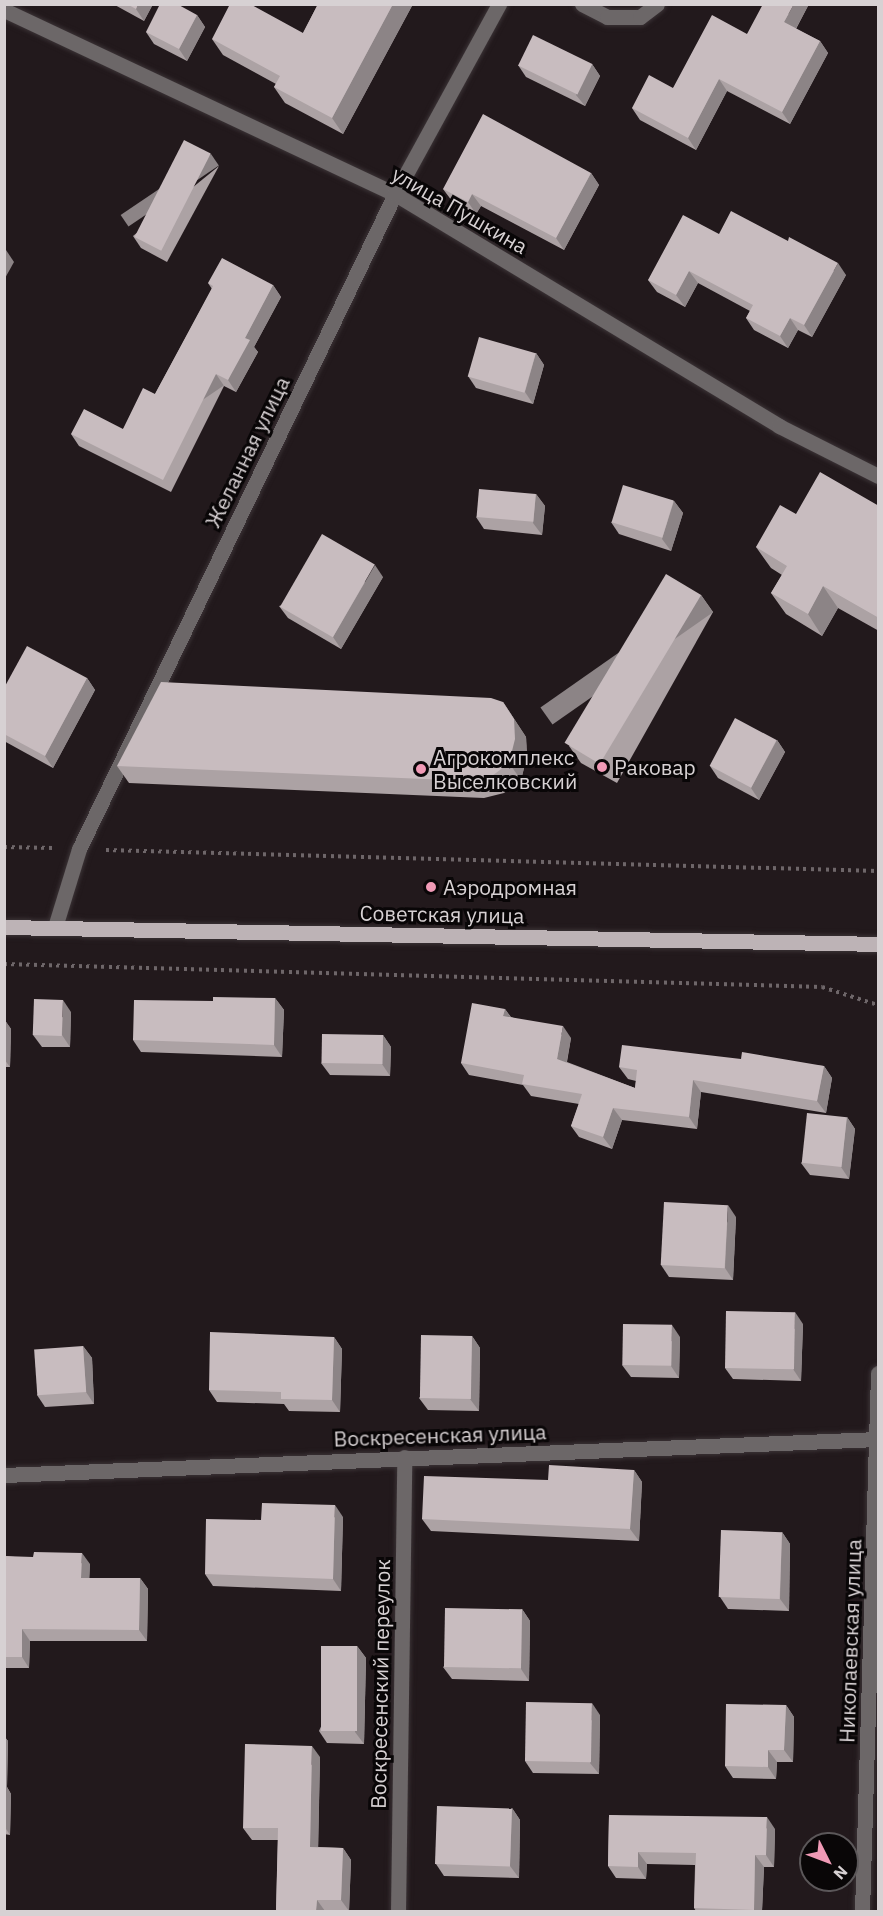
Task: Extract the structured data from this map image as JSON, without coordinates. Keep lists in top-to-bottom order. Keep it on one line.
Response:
{"streets":{"main road":["Советская улица"],"street":["улица Пушкина","Желанная улица","Воскресенская улица","Николаевская улица","Воскресенский переулок"]},"crossings":[["улица Пушкина","Желанная улица"],["Желанная улица","Советская улица"],["Воскресенская улица","Николаевская улица"],["Воскресенская улица","Воскресенский переулок"]],"places":["Раковар","Агрокомплекс Выселковский","Аэродромная"],"north":"bottom right"}
